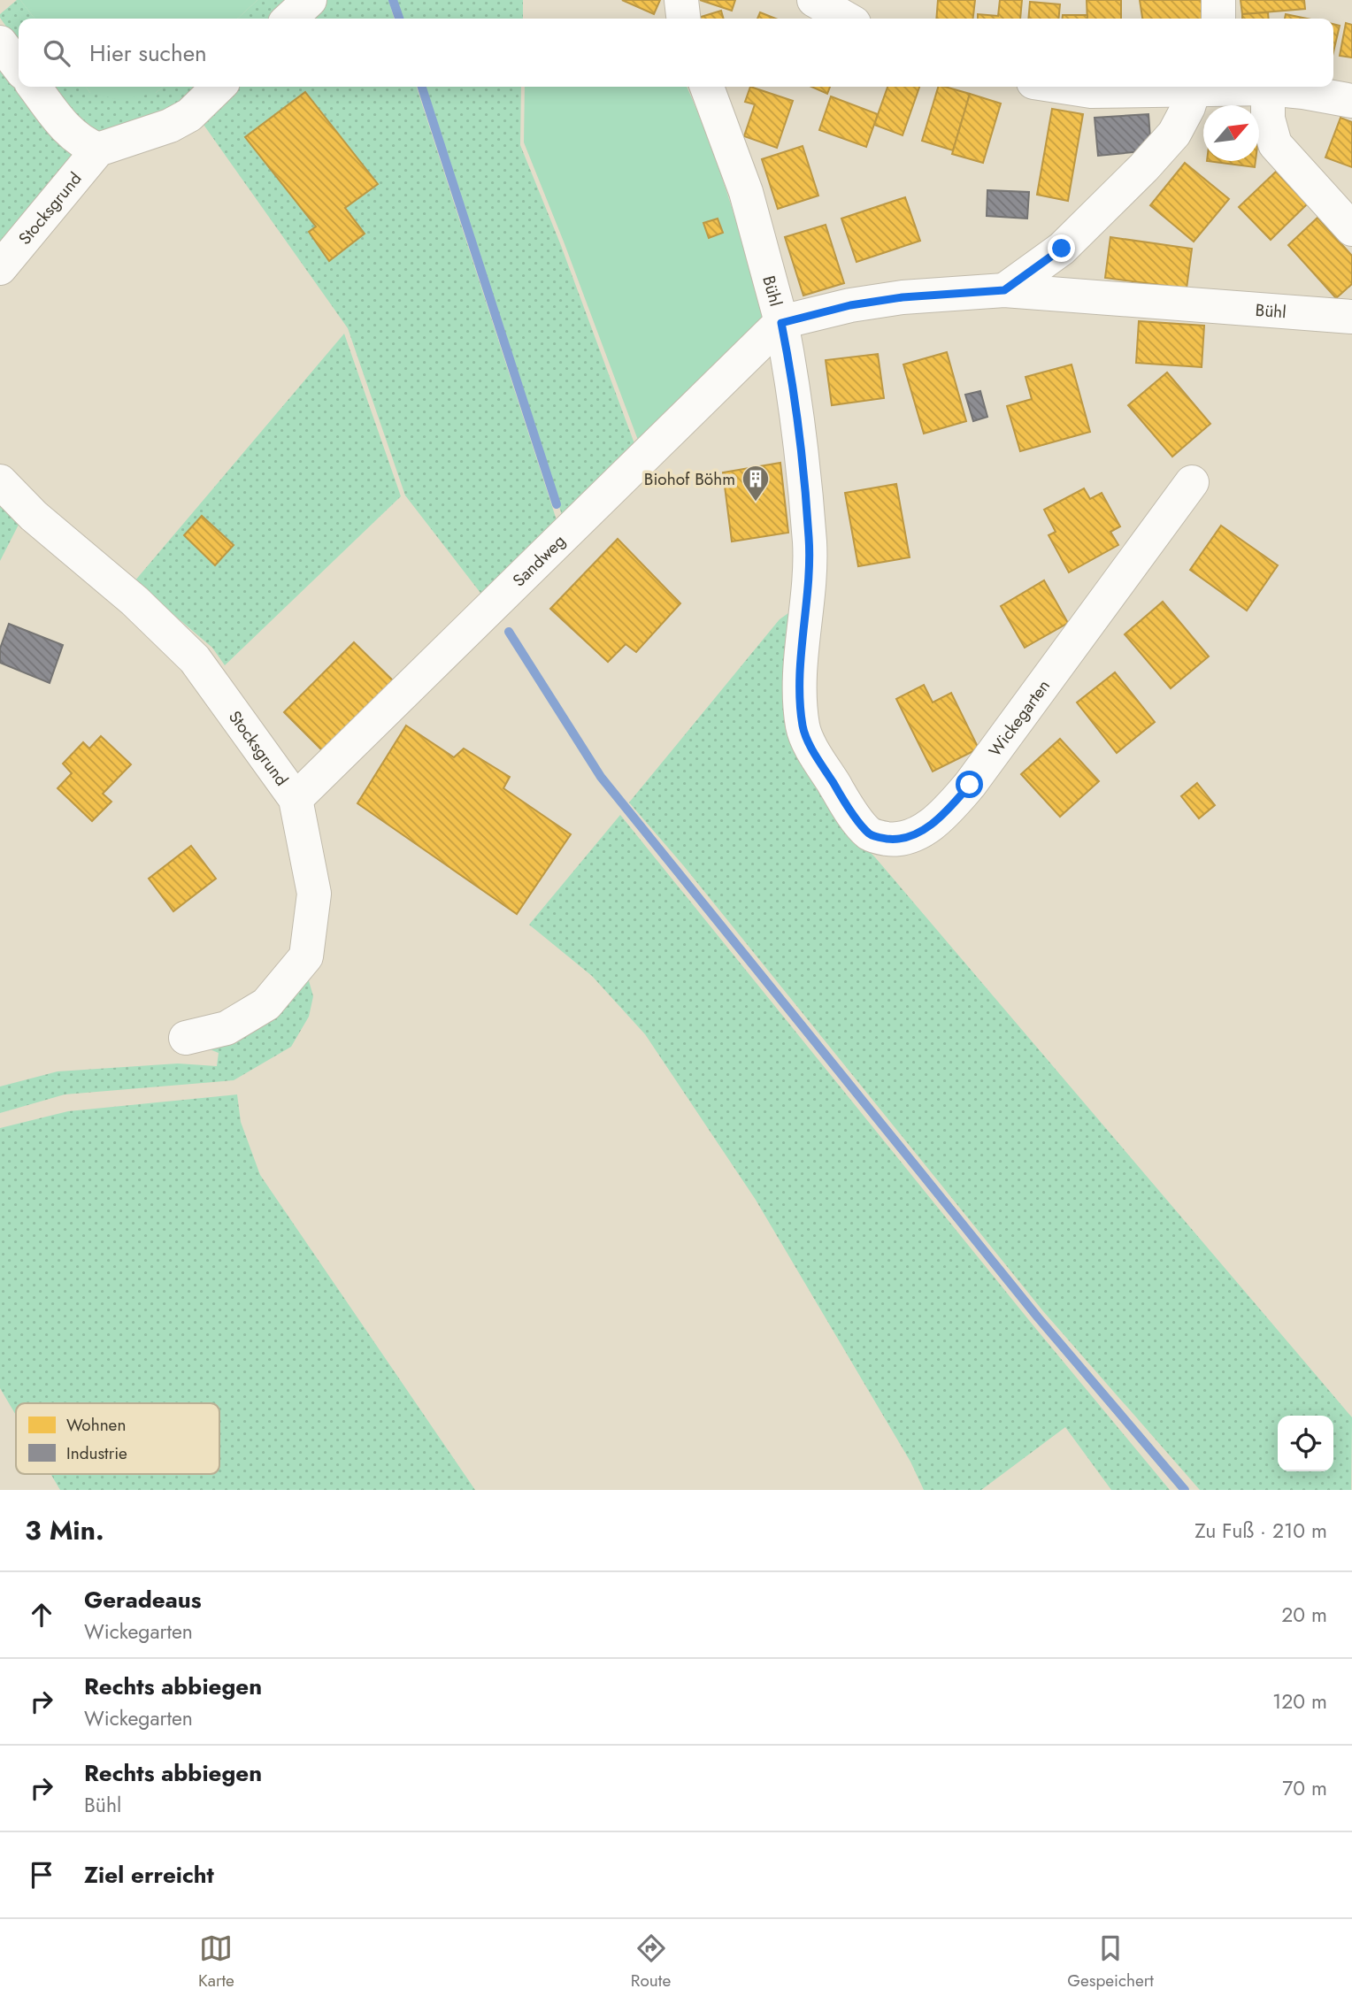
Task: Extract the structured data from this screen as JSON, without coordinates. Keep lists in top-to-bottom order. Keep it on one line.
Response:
{"streets":{"street":["Stocksgrund","Bühl","Sandweg","Wickegarten"]},"crossings":[["Stocksgrund","Sandweg"],["Bühl","Sandweg"],["Bühl","Wickegarten"],["Sandweg","Wickegarten"]],"places":{"building":["Biohof Böhm"]},"legend":["Wohnen","Industrie"],"north":"top right","page":{"search":"Hier suchen","heading":["3 Min.","Zu Fuß · 210 m"],"list":[["Geradeaus","Wickegarten","20 m"],["Rechts abbiegen","Wickegarten","120 m"],["Rechts abbiegen","Bühl","70 m"],"Ziel erreicht"],"nav":["Karte","Route","Gespeichert"]}}
